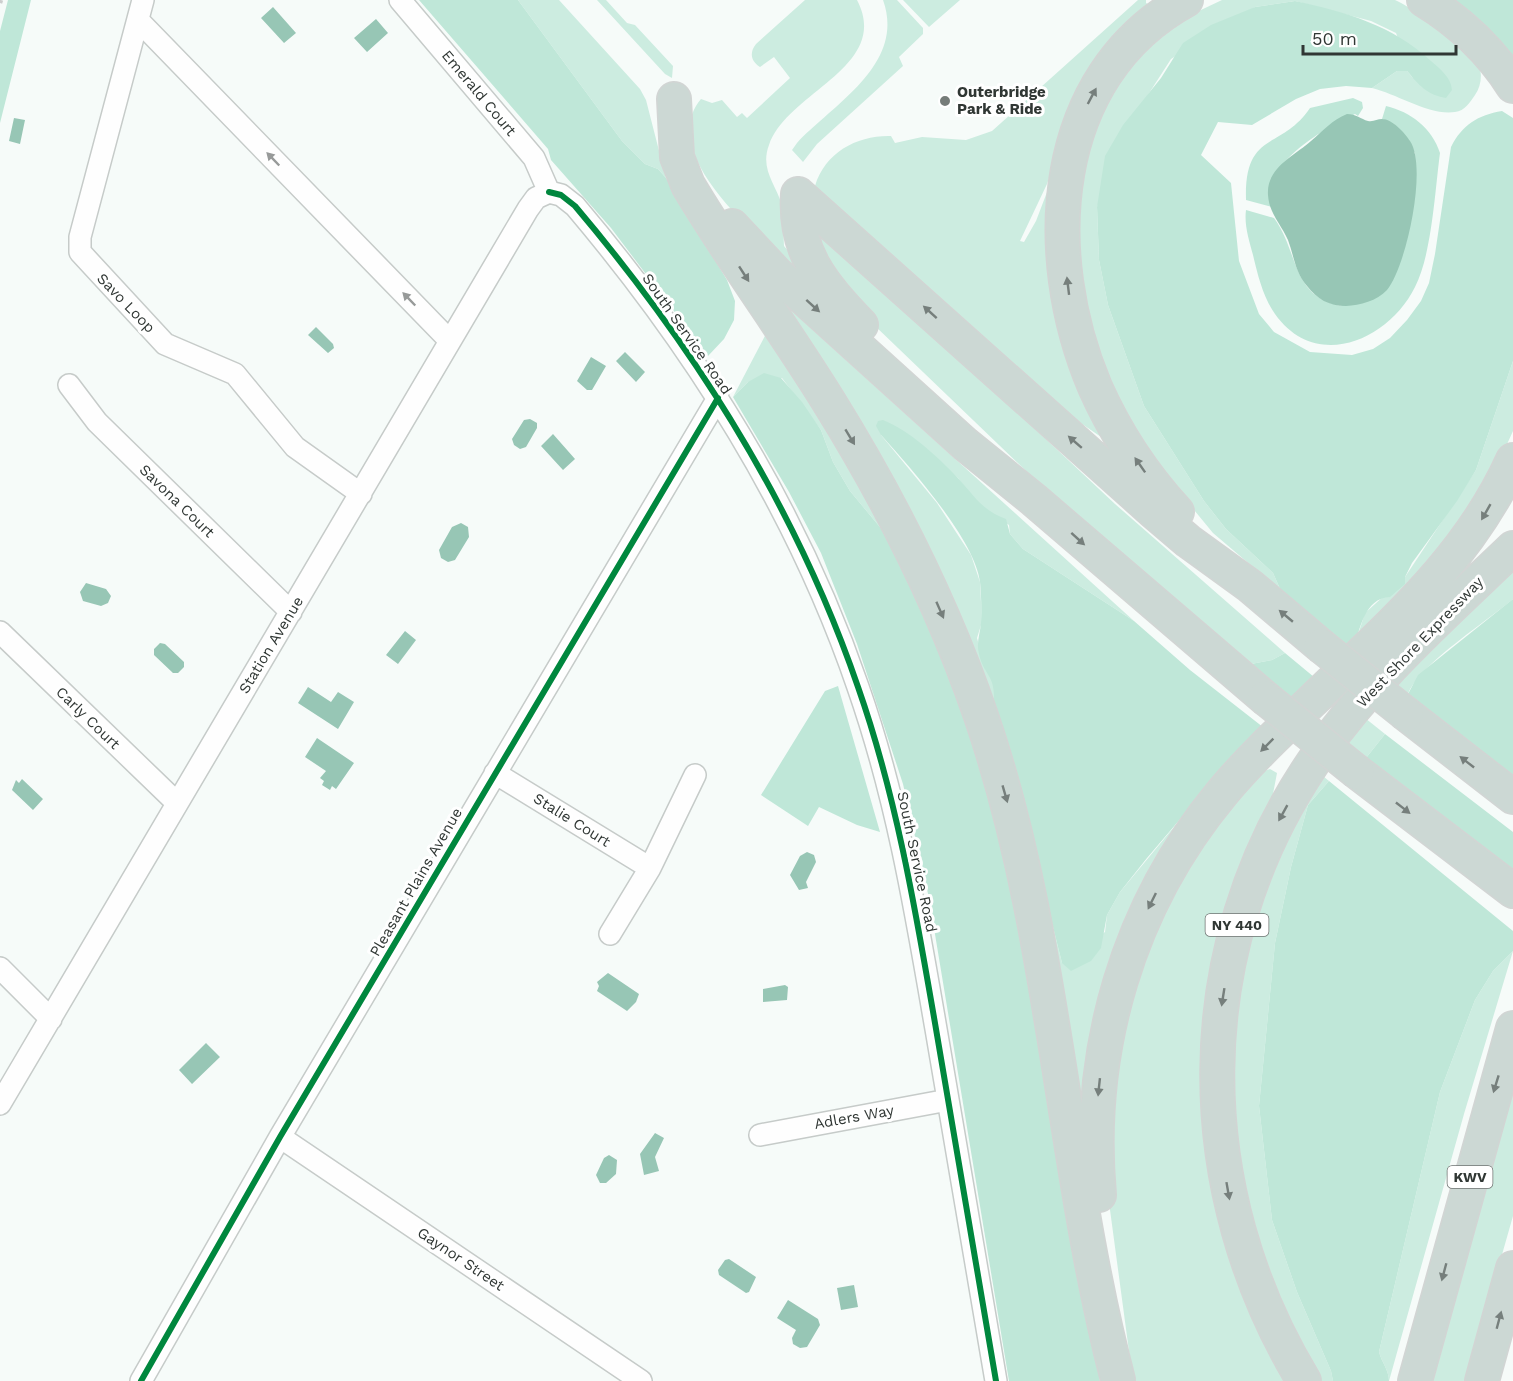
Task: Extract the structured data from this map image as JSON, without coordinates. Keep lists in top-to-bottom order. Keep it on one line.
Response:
{"streets":{"highway":["West Shore Expressway","NY 440","KWV"],"street":["Emerald Court","Savo Loop","South Service Road","Savona Court","Station Avenue","Carly Court","Stalie Court","Pleasant Plains Avenue","Adlers Way","Gaynor Street"]},"crossings":[["Emerald Court","South Service Road"],["Emerald Court","Station Avenue"],["Savo Loop","Station Avenue"],["South Service Road","Station Avenue"],["South Service Road","Pleasant Plains Avenue"],["South Service Road","Adlers Way"],["Savona Court","Station Avenue"],["Station Avenue","Carly Court"],["Stalie Court","Pleasant Plains Avenue"],["Pleasant Plains Avenue","Gaynor Street"]],"one_way":["Savo Loop"],"places":["Outerbridge Park & Ride"],"scale_bar":"50 m"}
